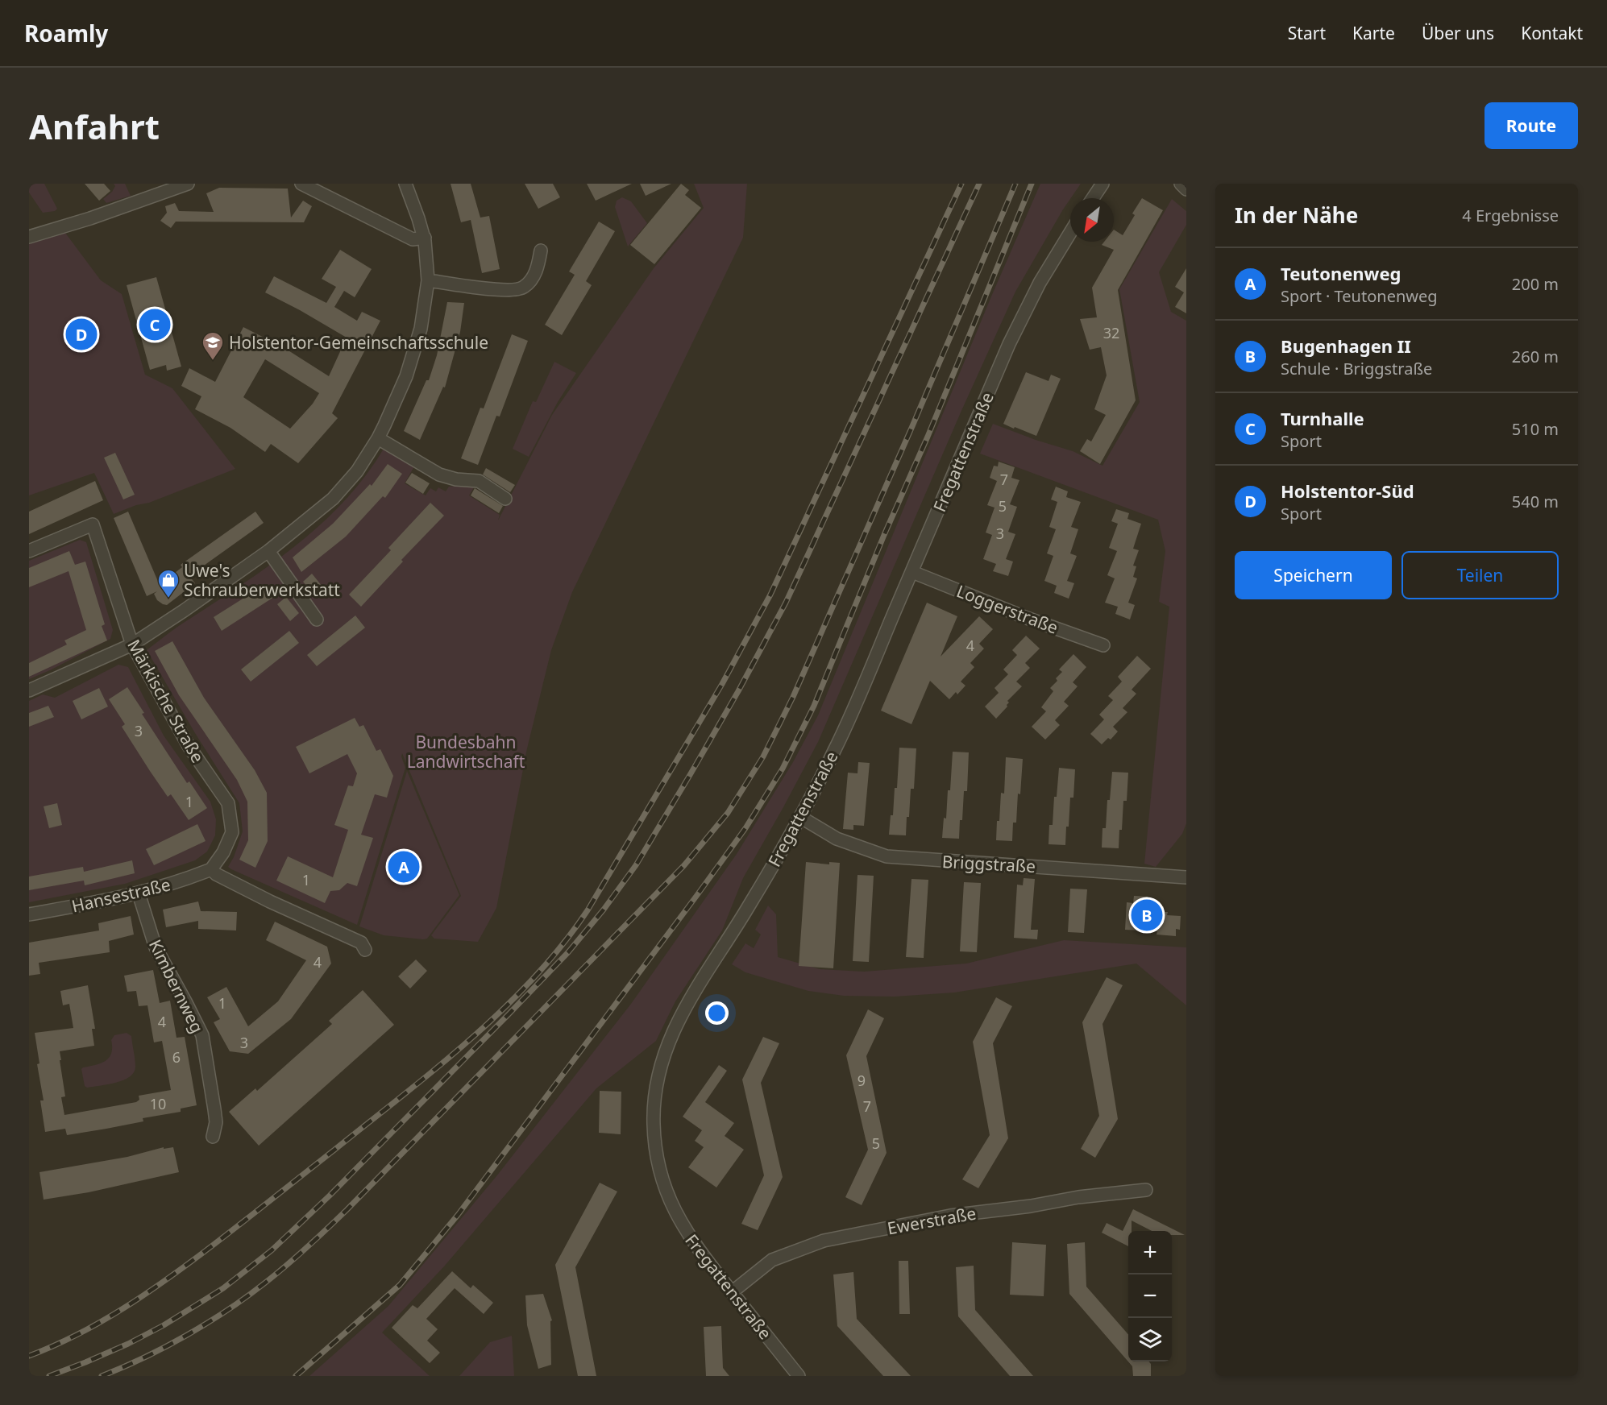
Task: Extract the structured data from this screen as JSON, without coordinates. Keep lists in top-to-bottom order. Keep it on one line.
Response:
{"streets":{"street":["Fregattenstraße","Loggerstraße","Märkische Straße","Briggstraße","Hansestraße","Kimbernweg","Ewerstraße"]},"crossings":[["Fregattenstraße","Loggerstraße"],["Fregattenstraße","Briggstraße"],["Fregattenstraße","Ewerstraße"],["Märkische Straße","Hansestraße"],["Hansestraße","Kimbernweg"]],"parks":["Bundesbahn Landwirtschaft"],"places":{"school or university":["Holstentor-Gemeinschaftsschule"],"shop":["Uwe's Schrauberwerkstatt"]},"house_numbers":["32","7","5","3","4","3","1","1","4","1","4","3","6","9","10","7","5"],"north":"bottom left","page":{"header":"Roamly","nav":["Start","Karte","Über uns","Kontakt"],"buttons":["Route",["Speichern","Teilen"]],"title":"Anfahrt","heading":["In der Nähe","4 Ergebnisse"],"list":[{"mark":"A","name":"Teutonenweg","note":"Sport · Teutonenweg","value":"200 m"},{"mark":"B","name":"Bugenhagen II","note":"Schule · Briggstraße","value":"260 m"},{"mark":"C","name":"Turnhalle","note":"Sport","value":"510 m"},{"mark":"D","name":"Holstentor-Süd","note":"Sport","value":"540 m"}],"pins":["C","D","A","B"],"map_buttons":["+","−"]}}
